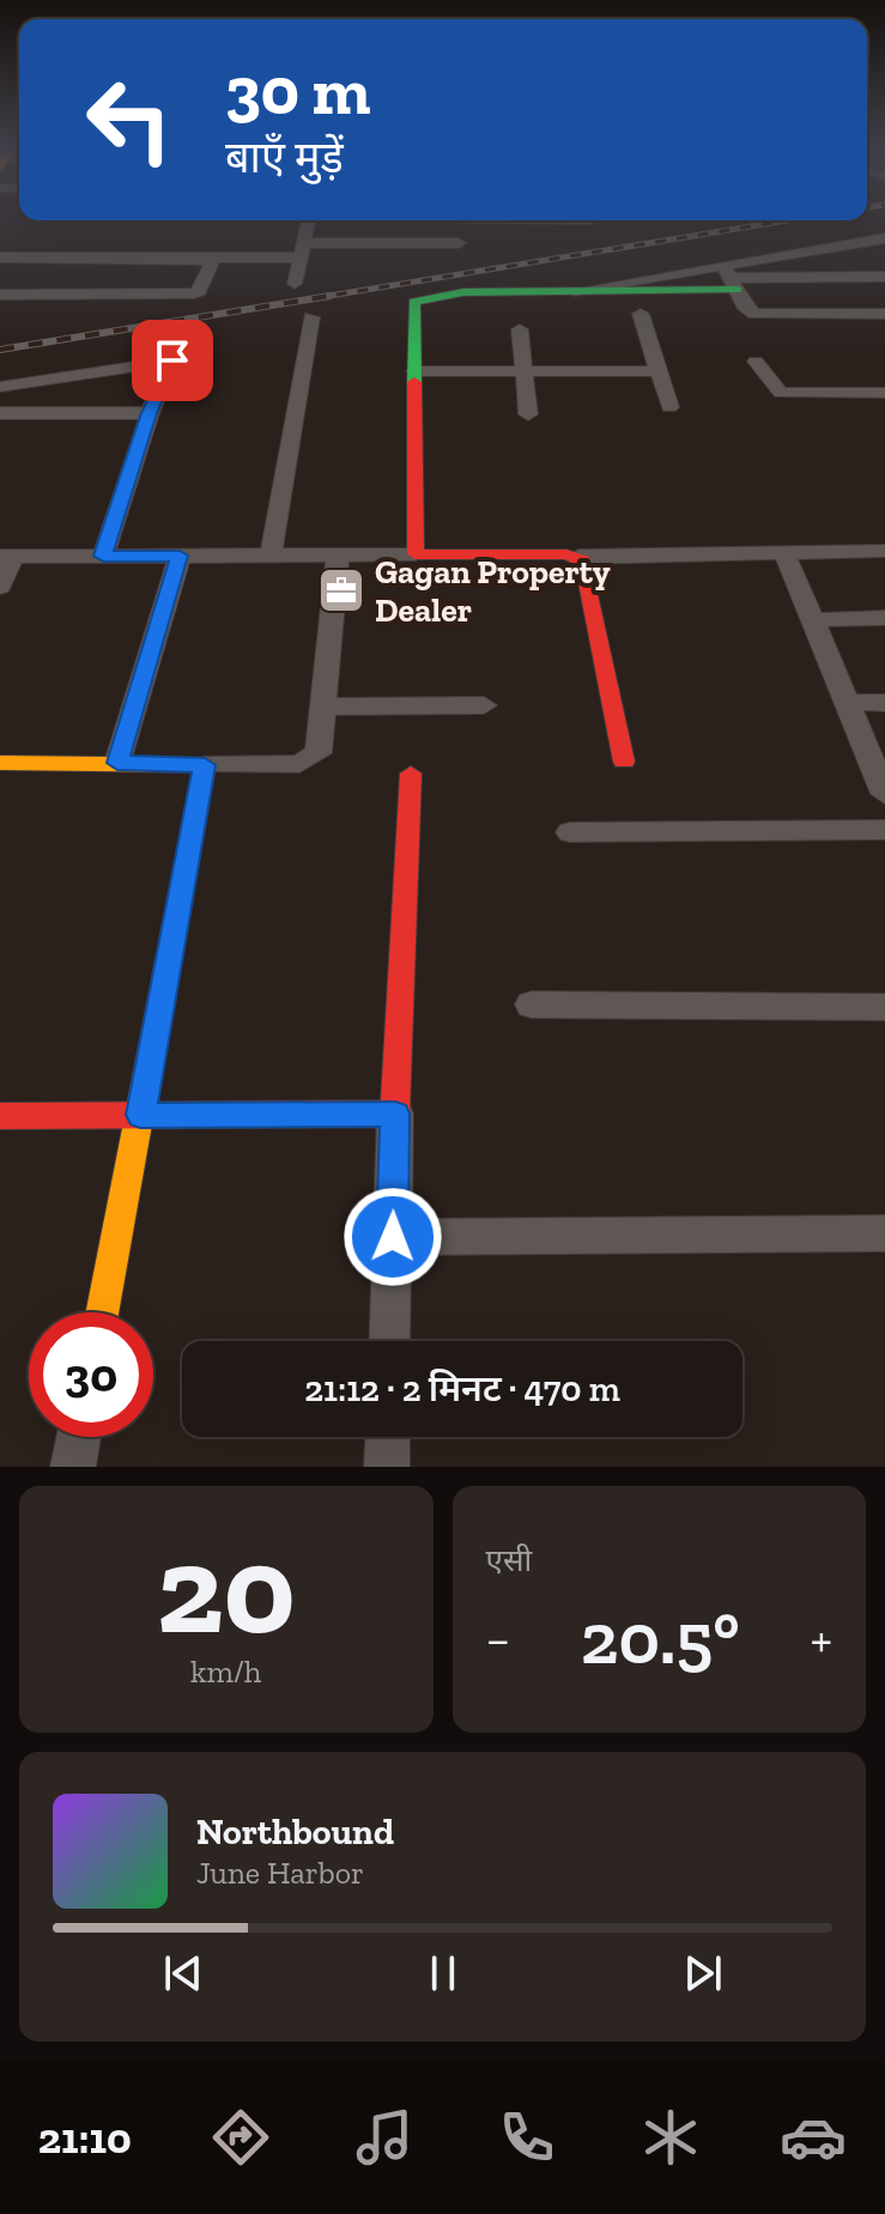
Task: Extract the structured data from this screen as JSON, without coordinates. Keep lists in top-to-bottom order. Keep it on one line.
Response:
{"places":{"office":["Gagan Property Dealer"]},"page":{"turn":["30 m","बाएँ मुड़ें"],"limit":"30","trip":"21:12 · 2 मिनट · 470 m","tile":[["20","km/h"],"एसी"],"heat":["−","20.5°","+"],"song":["Northbound","June Harbor"],"tabs":"21:10"}}
